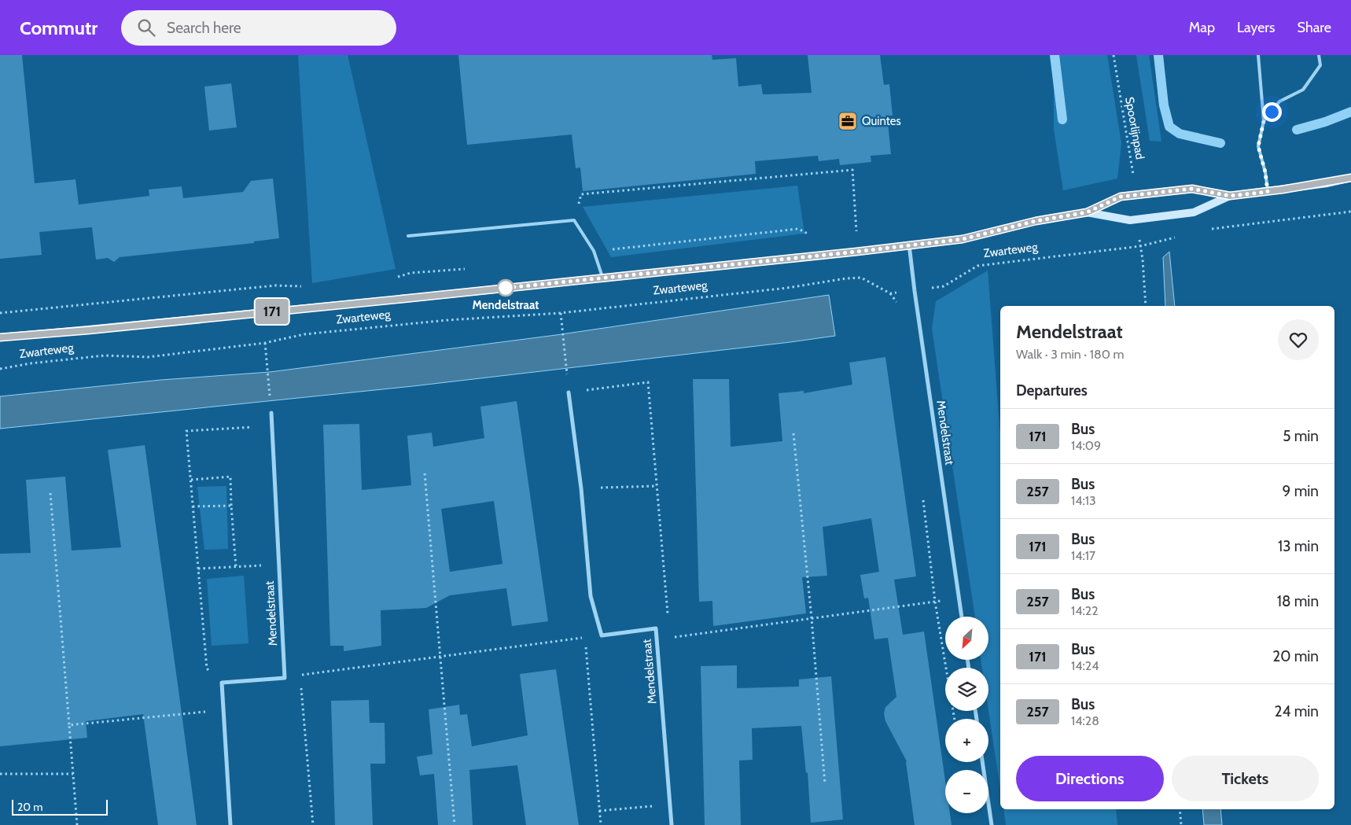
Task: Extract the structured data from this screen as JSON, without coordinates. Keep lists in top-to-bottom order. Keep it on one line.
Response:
{"streets":{"street":["Zwarteweg","Mendelstraat"],"path":["Spoorlijnpad"]},"crossings":[["Spoorlijnpad","Zwarteweg"],["Zwarteweg","Mendelstraat"]],"places":{"office":["Quintes"],"other":["Mendelstraat"]},"lines":["bus line 171"],"scale_bar":"20 m","north":"bottom left","page":{"header":"Commutr","search":"Search here","nav":["Map","Layers","Share"],"on_map":"171","heading":[["Mendelstraat","Walk · 3 min · 180 m"],"Departures"],"list":[{"mark":"171","name":"Bus","note":"14:09","value":"5 min"},{"mark":"257","name":"Bus","note":"14:13","value":"9 min"},{"mark":"171","name":"Bus","note":"14:17","value":"13 min"},{"mark":"257","name":"Bus","note":"14:22","value":"18 min"},{"mark":"171","name":"Bus","note":"14:24","value":"20 min"},{"mark":"257","name":"Bus","note":"14:28","value":"24 min"}],"map_buttons":["+","−"],"buttons":["Directions","Tickets"],"scale":"20 m"}}
